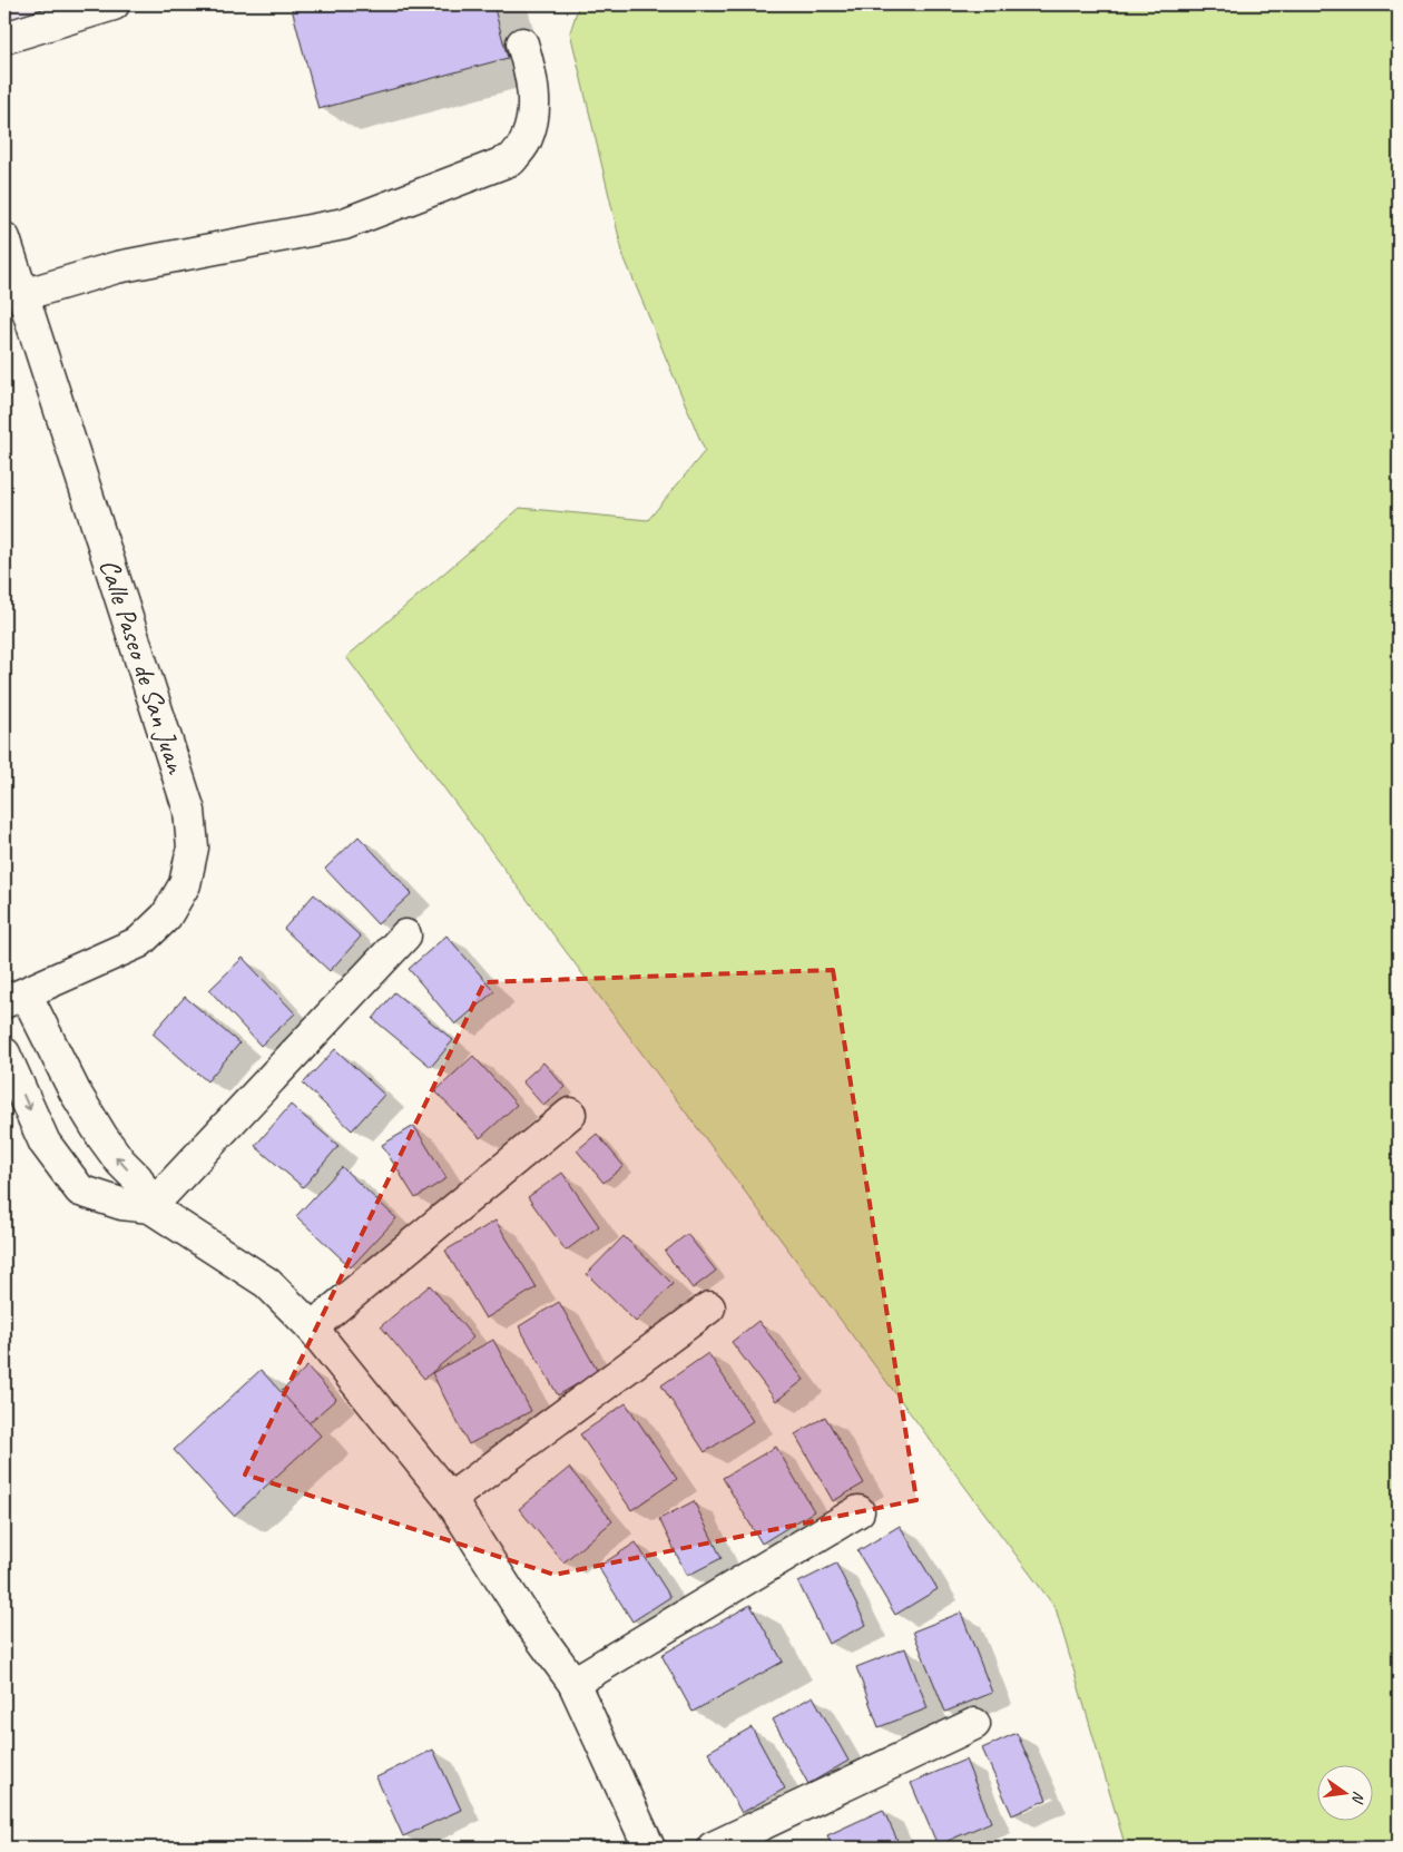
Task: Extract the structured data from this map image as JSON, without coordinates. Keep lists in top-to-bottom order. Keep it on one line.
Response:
{"streets":{"street":["Calle Paseo de San Juan"]},"north":"right"}
